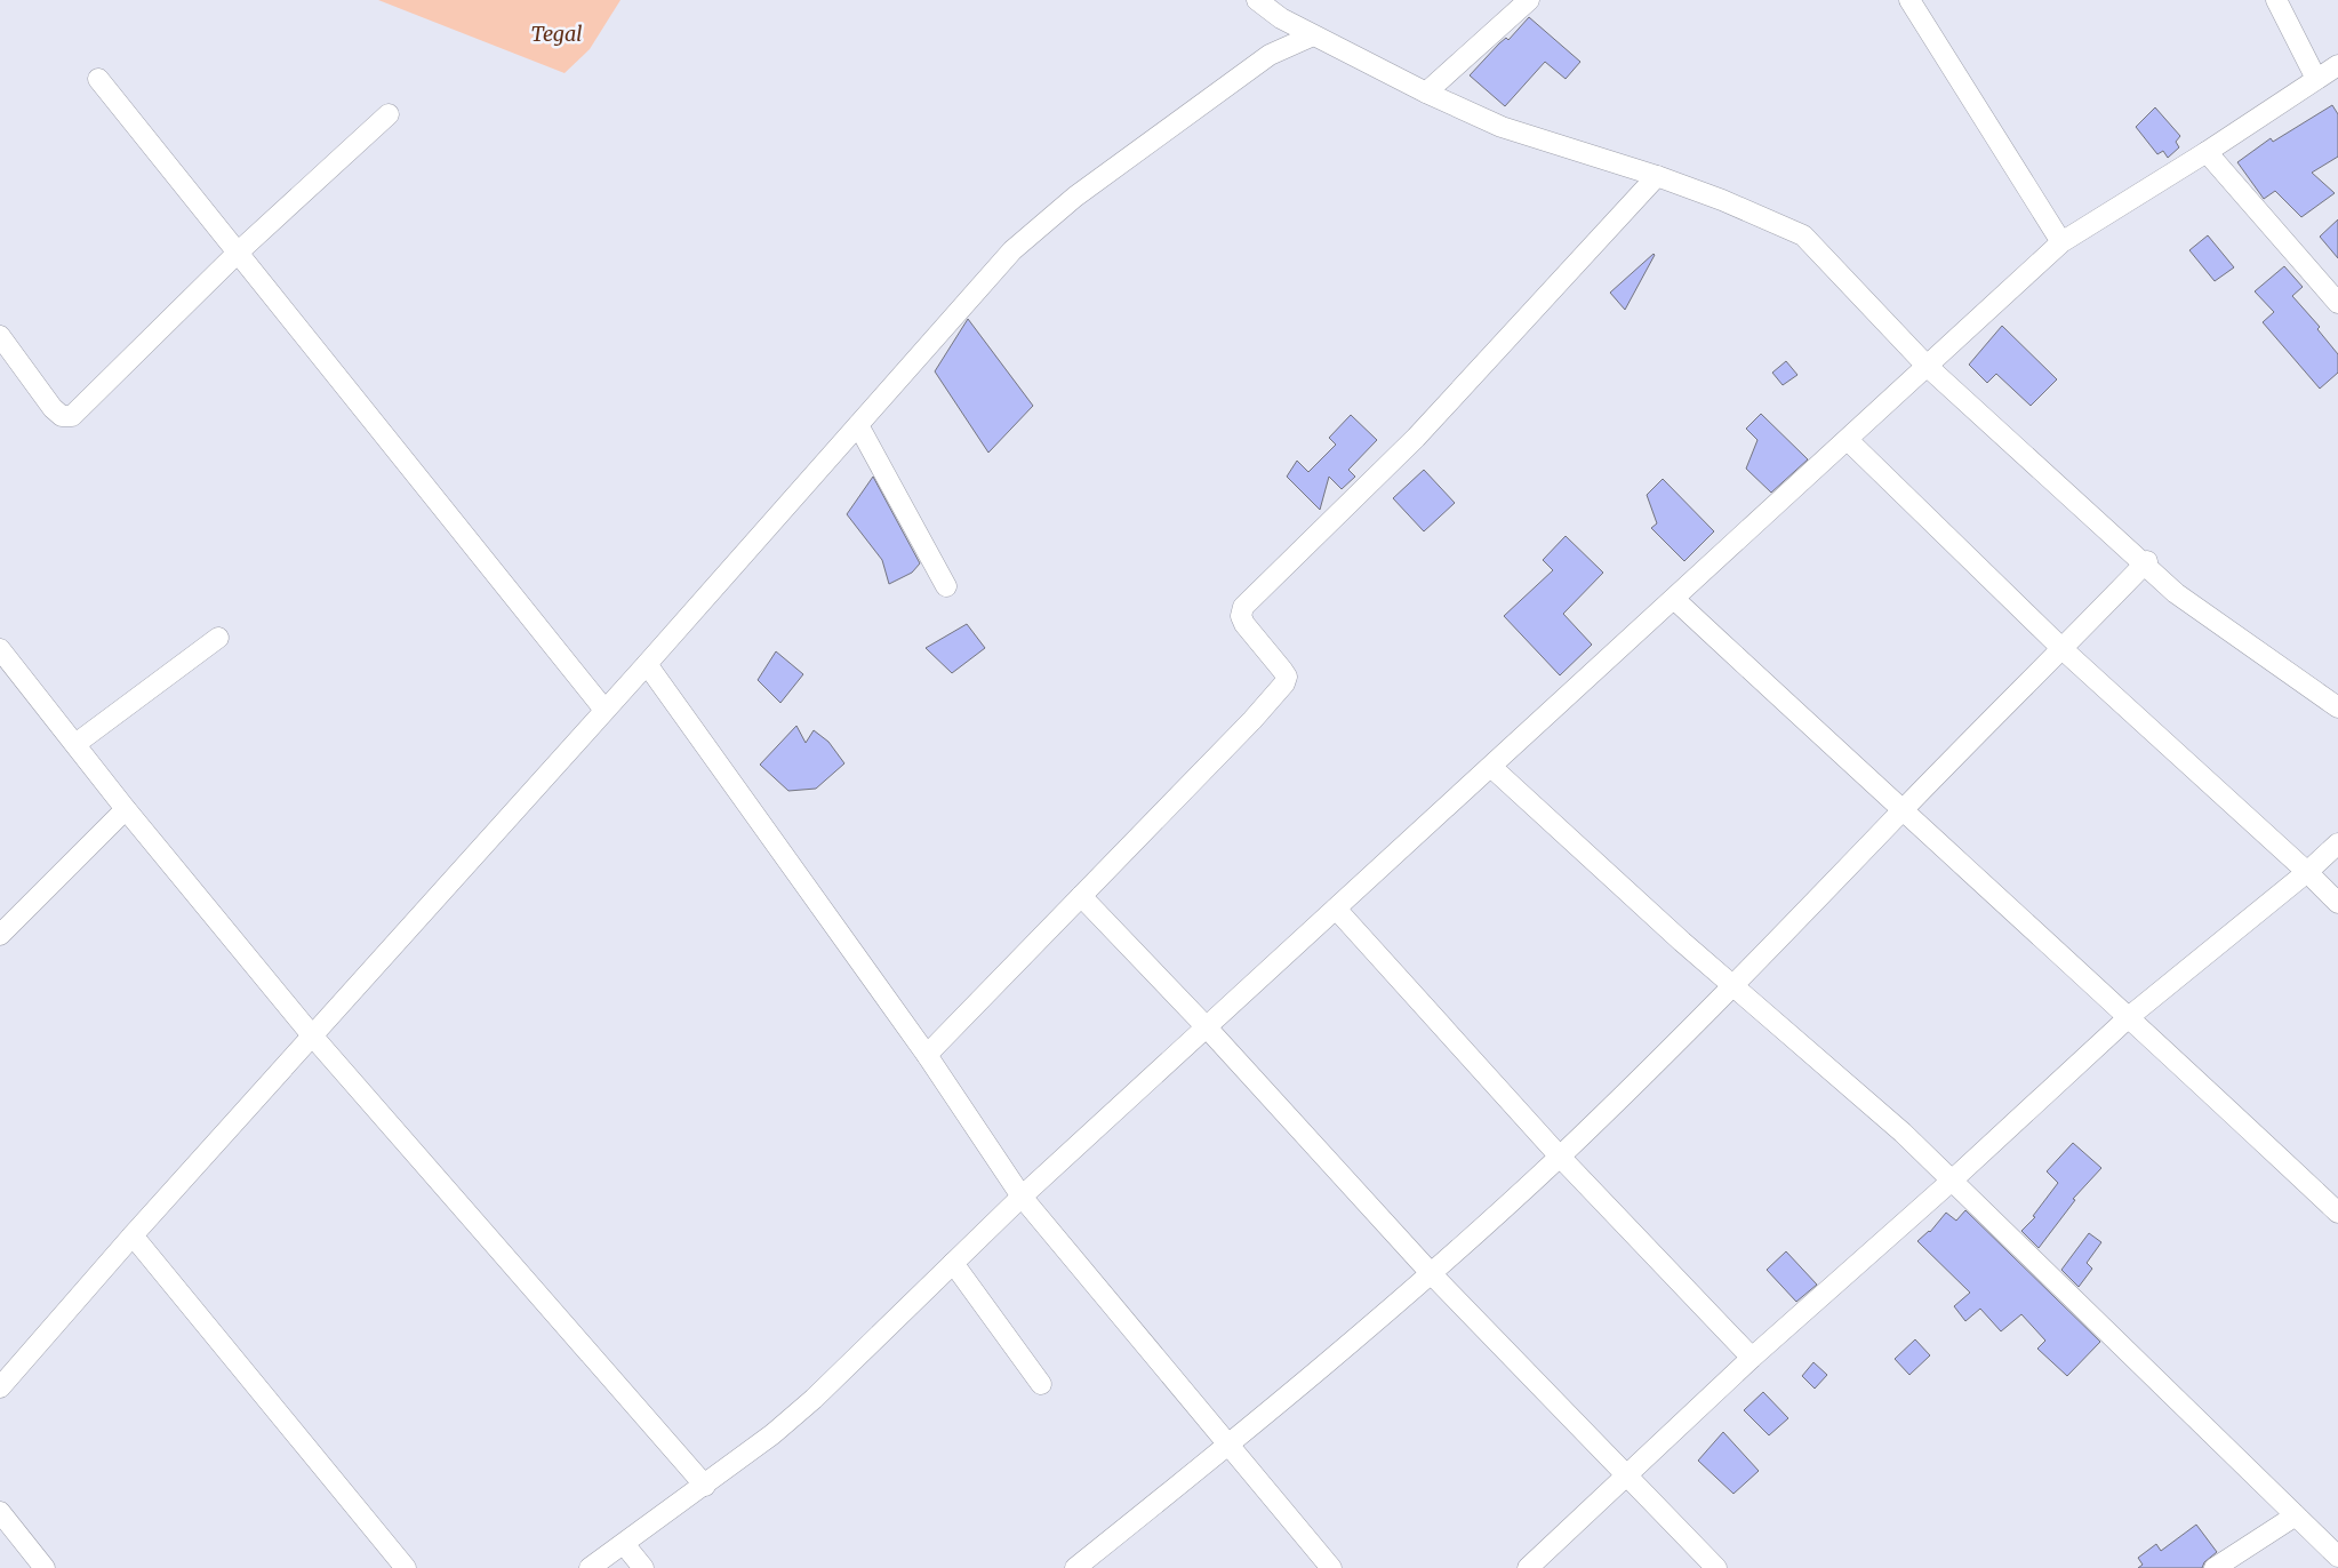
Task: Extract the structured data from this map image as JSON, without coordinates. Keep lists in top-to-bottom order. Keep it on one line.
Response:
{"parks":["Tegal"]}
